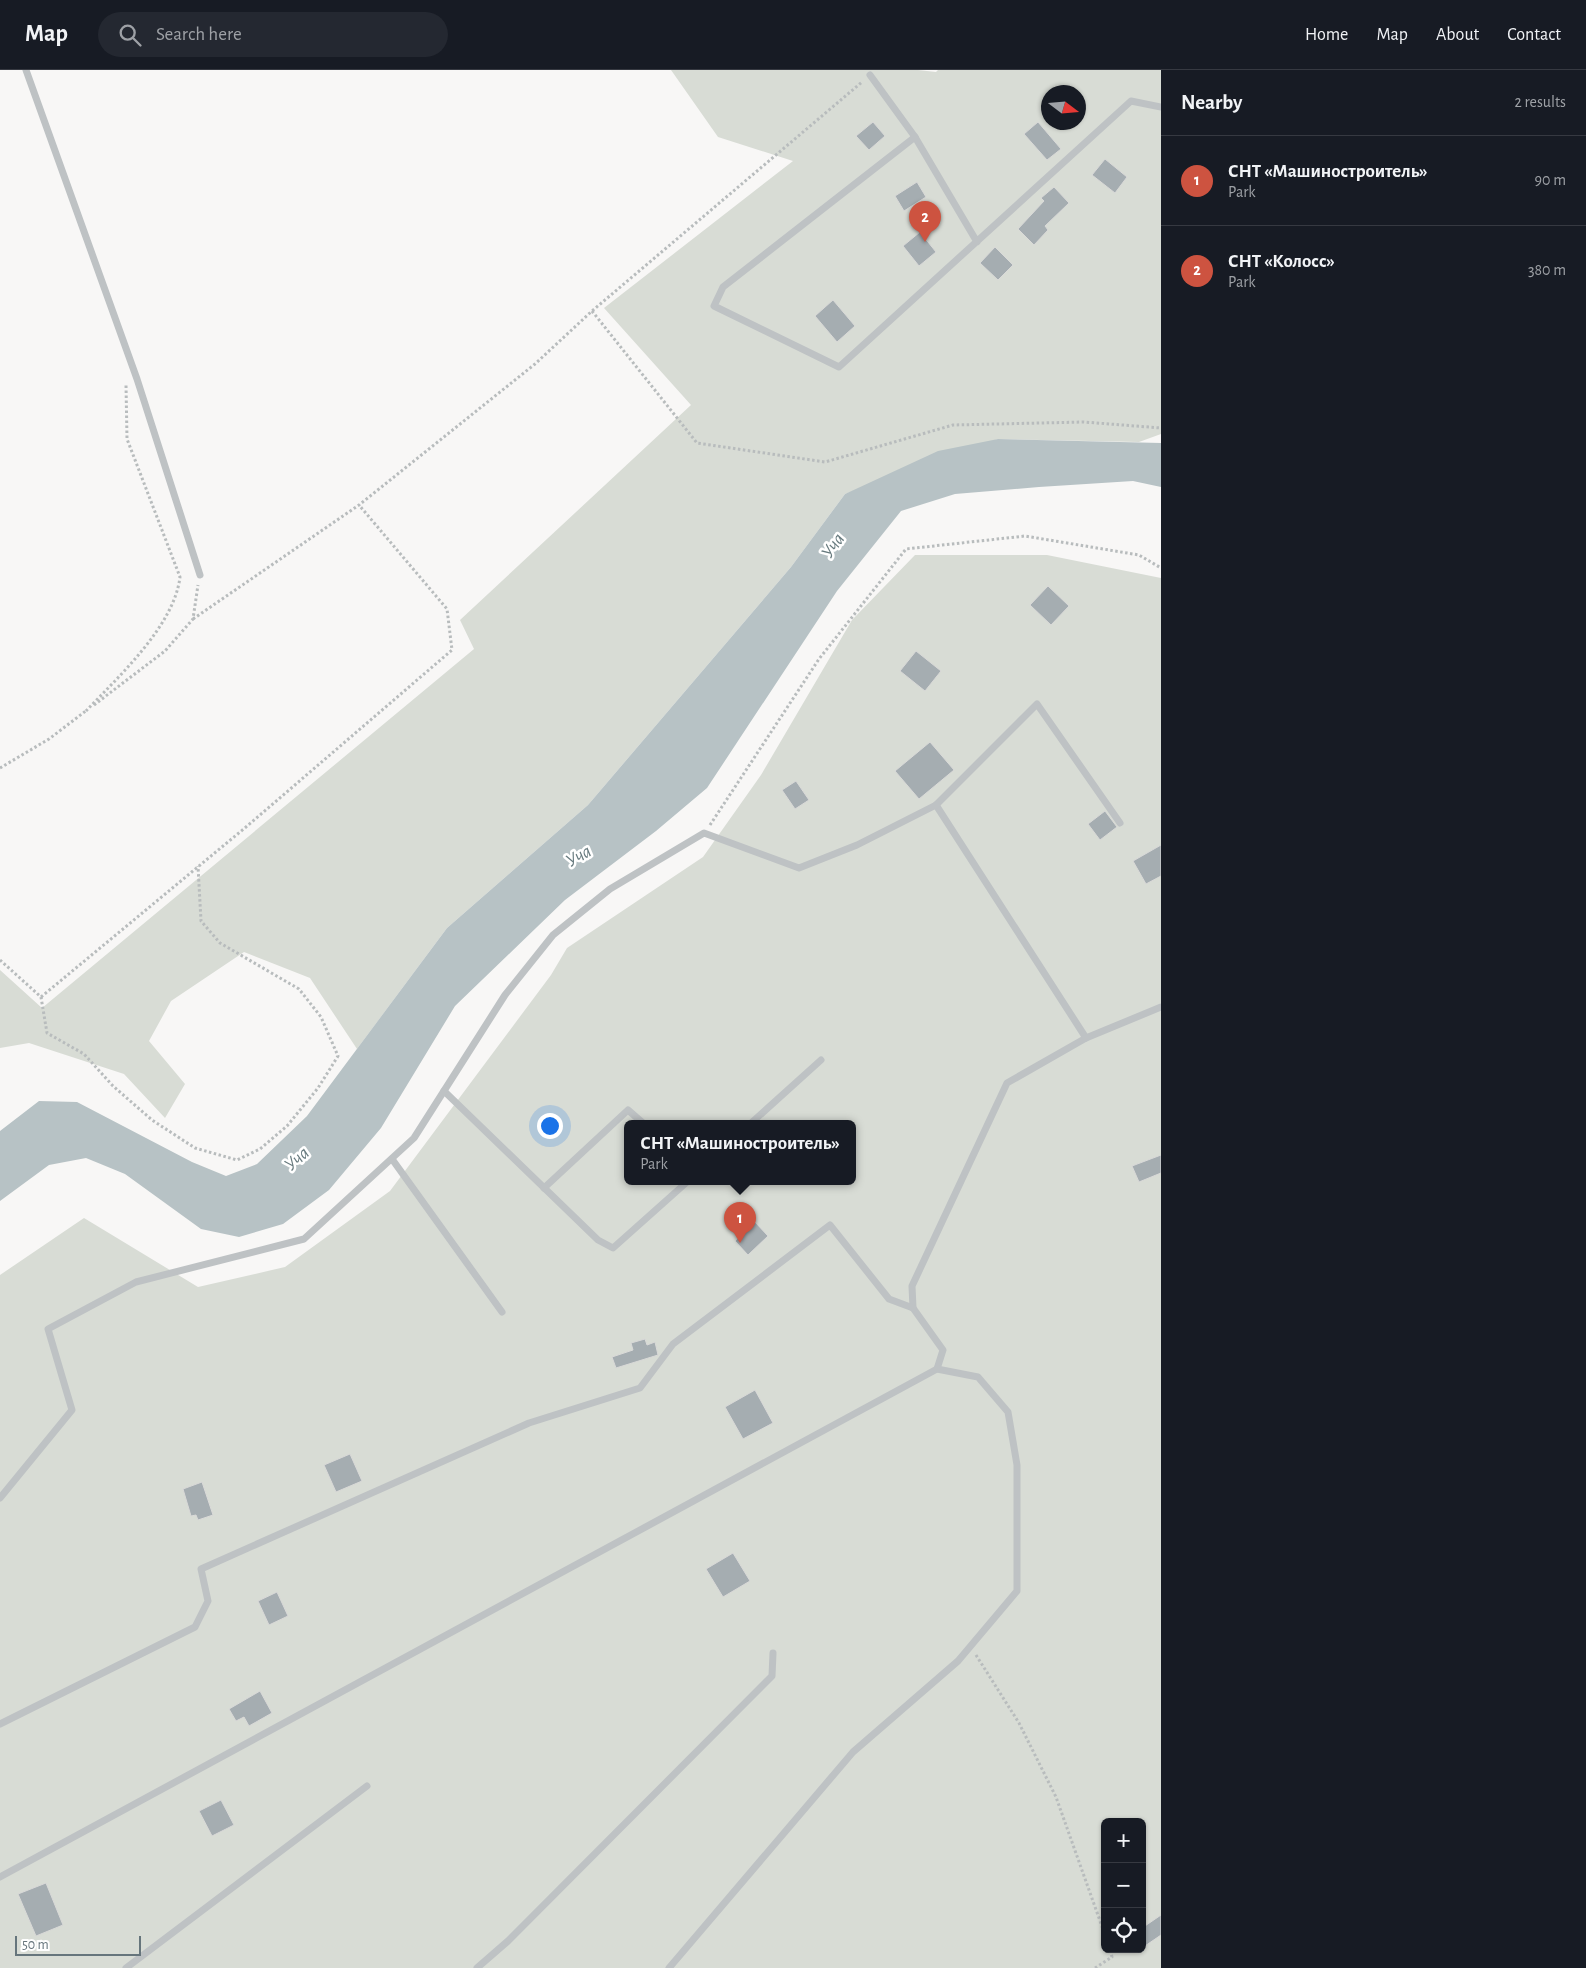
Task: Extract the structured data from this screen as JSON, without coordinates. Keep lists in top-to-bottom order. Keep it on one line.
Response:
{"water":["Уча"],"scale_bar":"50 m","north":"right","page":{"header":"Map","search":"Search here","nav":["Home","Map","About","Contact"],"heading":["Nearby","2 results"],"list":[{"mark":"1","name":"СНТ «Машиностроитель»","note":"Park","value":"90 m"},{"mark":"2","name":"СНТ «Колосс»","note":"Park","value":"380 m"}],"pins":["2","1"],"popup":["СНТ «Машиностроитель»","Park"],"map_buttons":["+","−"],"scale":"50 m"}}
